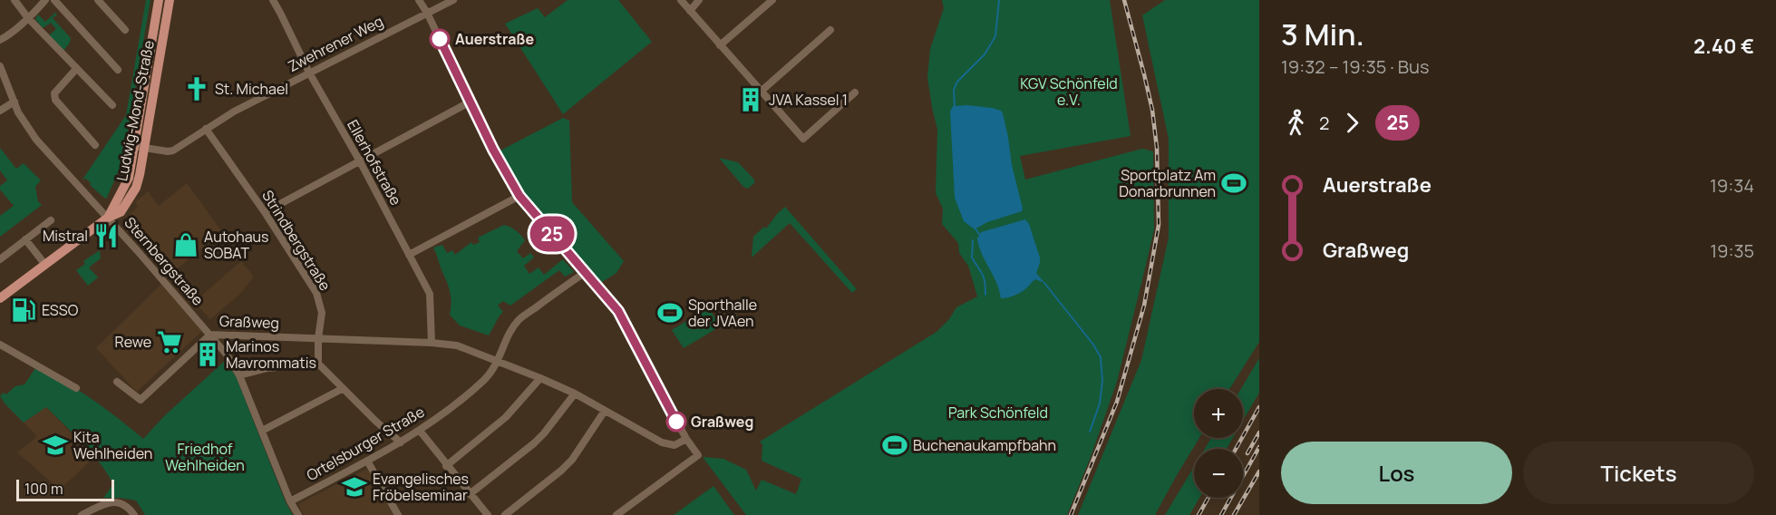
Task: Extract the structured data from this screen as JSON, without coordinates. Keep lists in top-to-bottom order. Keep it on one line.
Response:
{"streets":{"main road":["Ludwig-Mond-Straße"],"street":["Zwehrener Weg","Ellerhofstraße","Strindbergstraße","Sternbergstraße","Graßweg","Ortelsburger Straße"]},"crossings":[["Zwehrener Weg","Ludwig-Mond-Straße"],["Zwehrener Weg","Ellerhofstraße"],["Zwehrener Weg","Strindbergstraße"],["Ludwig-Mond-Straße","Sternbergstraße"],["Ellerhofstraße","Graßweg"],["Strindbergstraße","Graßweg"],["Sternbergstraße","Graßweg"],["Sternbergstraße","Ortelsburger Straße"],["Graßweg","Ortelsburger Straße"]],"parks":["KGV Schönfeld e.V.","Park Schönfeld","Friedhof Wehlheiden"],"places":{"other":["Auerstraße","Graßweg"],"church":["St. Michael"],"building":["JVA Kassel 1","Marinos Mavrommatis"],"sports":["Sportplatz Am Donarbrunnen","Sporthalle der JVAen","Buchenaukampfbahn"],"restaurant":["Mistral"],"shop":["Autohaus SOBAT"],"fuel station":["ESSO"],"supermarket":["Rewe"],"school or university":["Kita Wehlheiden","Evangelisches Fröbelseminar"]},"lines":["bus line 25"],"scale_bar":"100 m","page":{"on_map":"25","heading":["3 Min.","19:32 – 19:35 · Bus","2.40 €"],"legs":["2","25"],"list":[{"name":"Auerstraße","value":"19:34"},{"name":"Graßweg","value":"19:35"}],"map_buttons":["+","−"],"buttons":["Los","Tickets"],"scale":"100 m"}}
